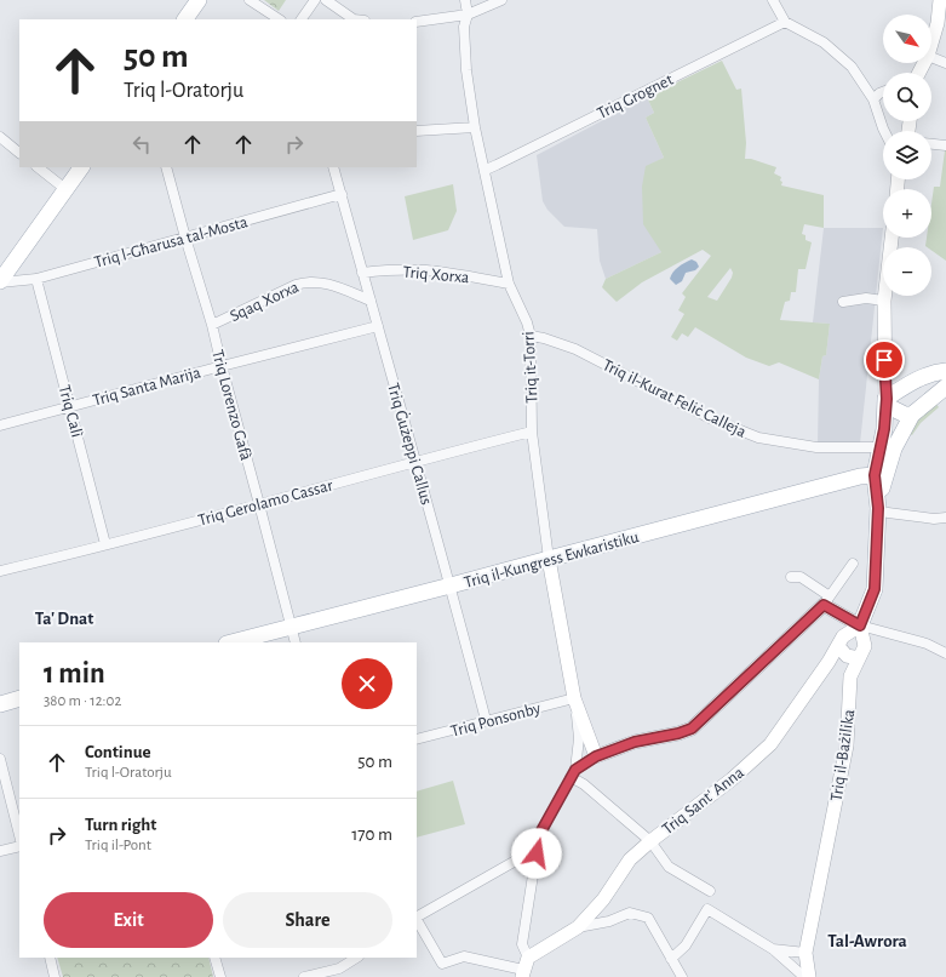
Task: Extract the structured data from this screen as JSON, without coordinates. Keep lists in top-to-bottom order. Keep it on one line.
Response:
{"streets":{"main road":["Triq il-Kungress Ewkaristiku"],"street":["Triq Grognet","Triq l-Għarusa tal-Mosta","Triq Xorxa","Sqaq Xorxa","Triq it-Torri","Triq Santa Marija","Triq il-Kurat Feliċ Calleja","Triq Lorenzo Gafà","Triq Calì","Triq Ġużeppi Callus","Triq Gerolamo Cassar","Triq Ponsonby","Triq il-Bażilika","Triq Sant' Anna"]},"crossings":[["Triq Grognet","Triq it-Torri"],["Triq l-Għarusa tal-Mosta","Triq Lorenzo Gafà"],["Triq l-Għarusa tal-Mosta","Triq Calì"],["Triq l-Għarusa tal-Mosta","Triq Ġużeppi Callus"],["Triq Xorxa","Triq it-Torri"],["Triq Xorxa","Triq Ġużeppi Callus"],["Sqaq Xorxa","Triq Lorenzo Gafà"],["Sqaq Xorxa","Triq Ġużeppi Callus"],["Triq it-Torri","Triq il-Kurat Feliċ Calleja"],["Triq it-Torri","Triq Gerolamo Cassar"],["Triq it-Torri","Triq il-Kungress Ewkaristiku"],["Triq it-Torri","Triq Ponsonby"],["Triq Santa Marija","Triq Lorenzo Gafà"],["Triq Santa Marija","Triq Calì"],["Triq Santa Marija","Triq Ġużeppi Callus"],["Triq Lorenzo Gafà","Triq Gerolamo Cassar"],["Triq Lorenzo Gafà","Triq il-Kungress Ewkaristiku"],["Triq Calì","Triq Gerolamo Cassar"],["Triq Ġużeppi Callus","Triq Gerolamo Cassar"],["Triq Ġużeppi Callus","Triq il-Kungress Ewkaristiku"],["Triq Ġużeppi Callus","Triq Ponsonby"],["Triq il-Bażilika","Triq Sant' Anna"]],"districts":["Ta' Dnat","Tal-Awrora"],"north":"bottom right","page":{"map_buttons":["+","−"],"turn":["50 m","Triq l-Oratorju"],"heading":["1 min","380 m · 12:02"],"list":[{"name":"Continue","note":"Triq l-Oratorju","value":"50 m"},{"name":"Turn right","note":"Triq il-Pont","value":"170 m"}],"buttons":["Exit","Share"]}}
